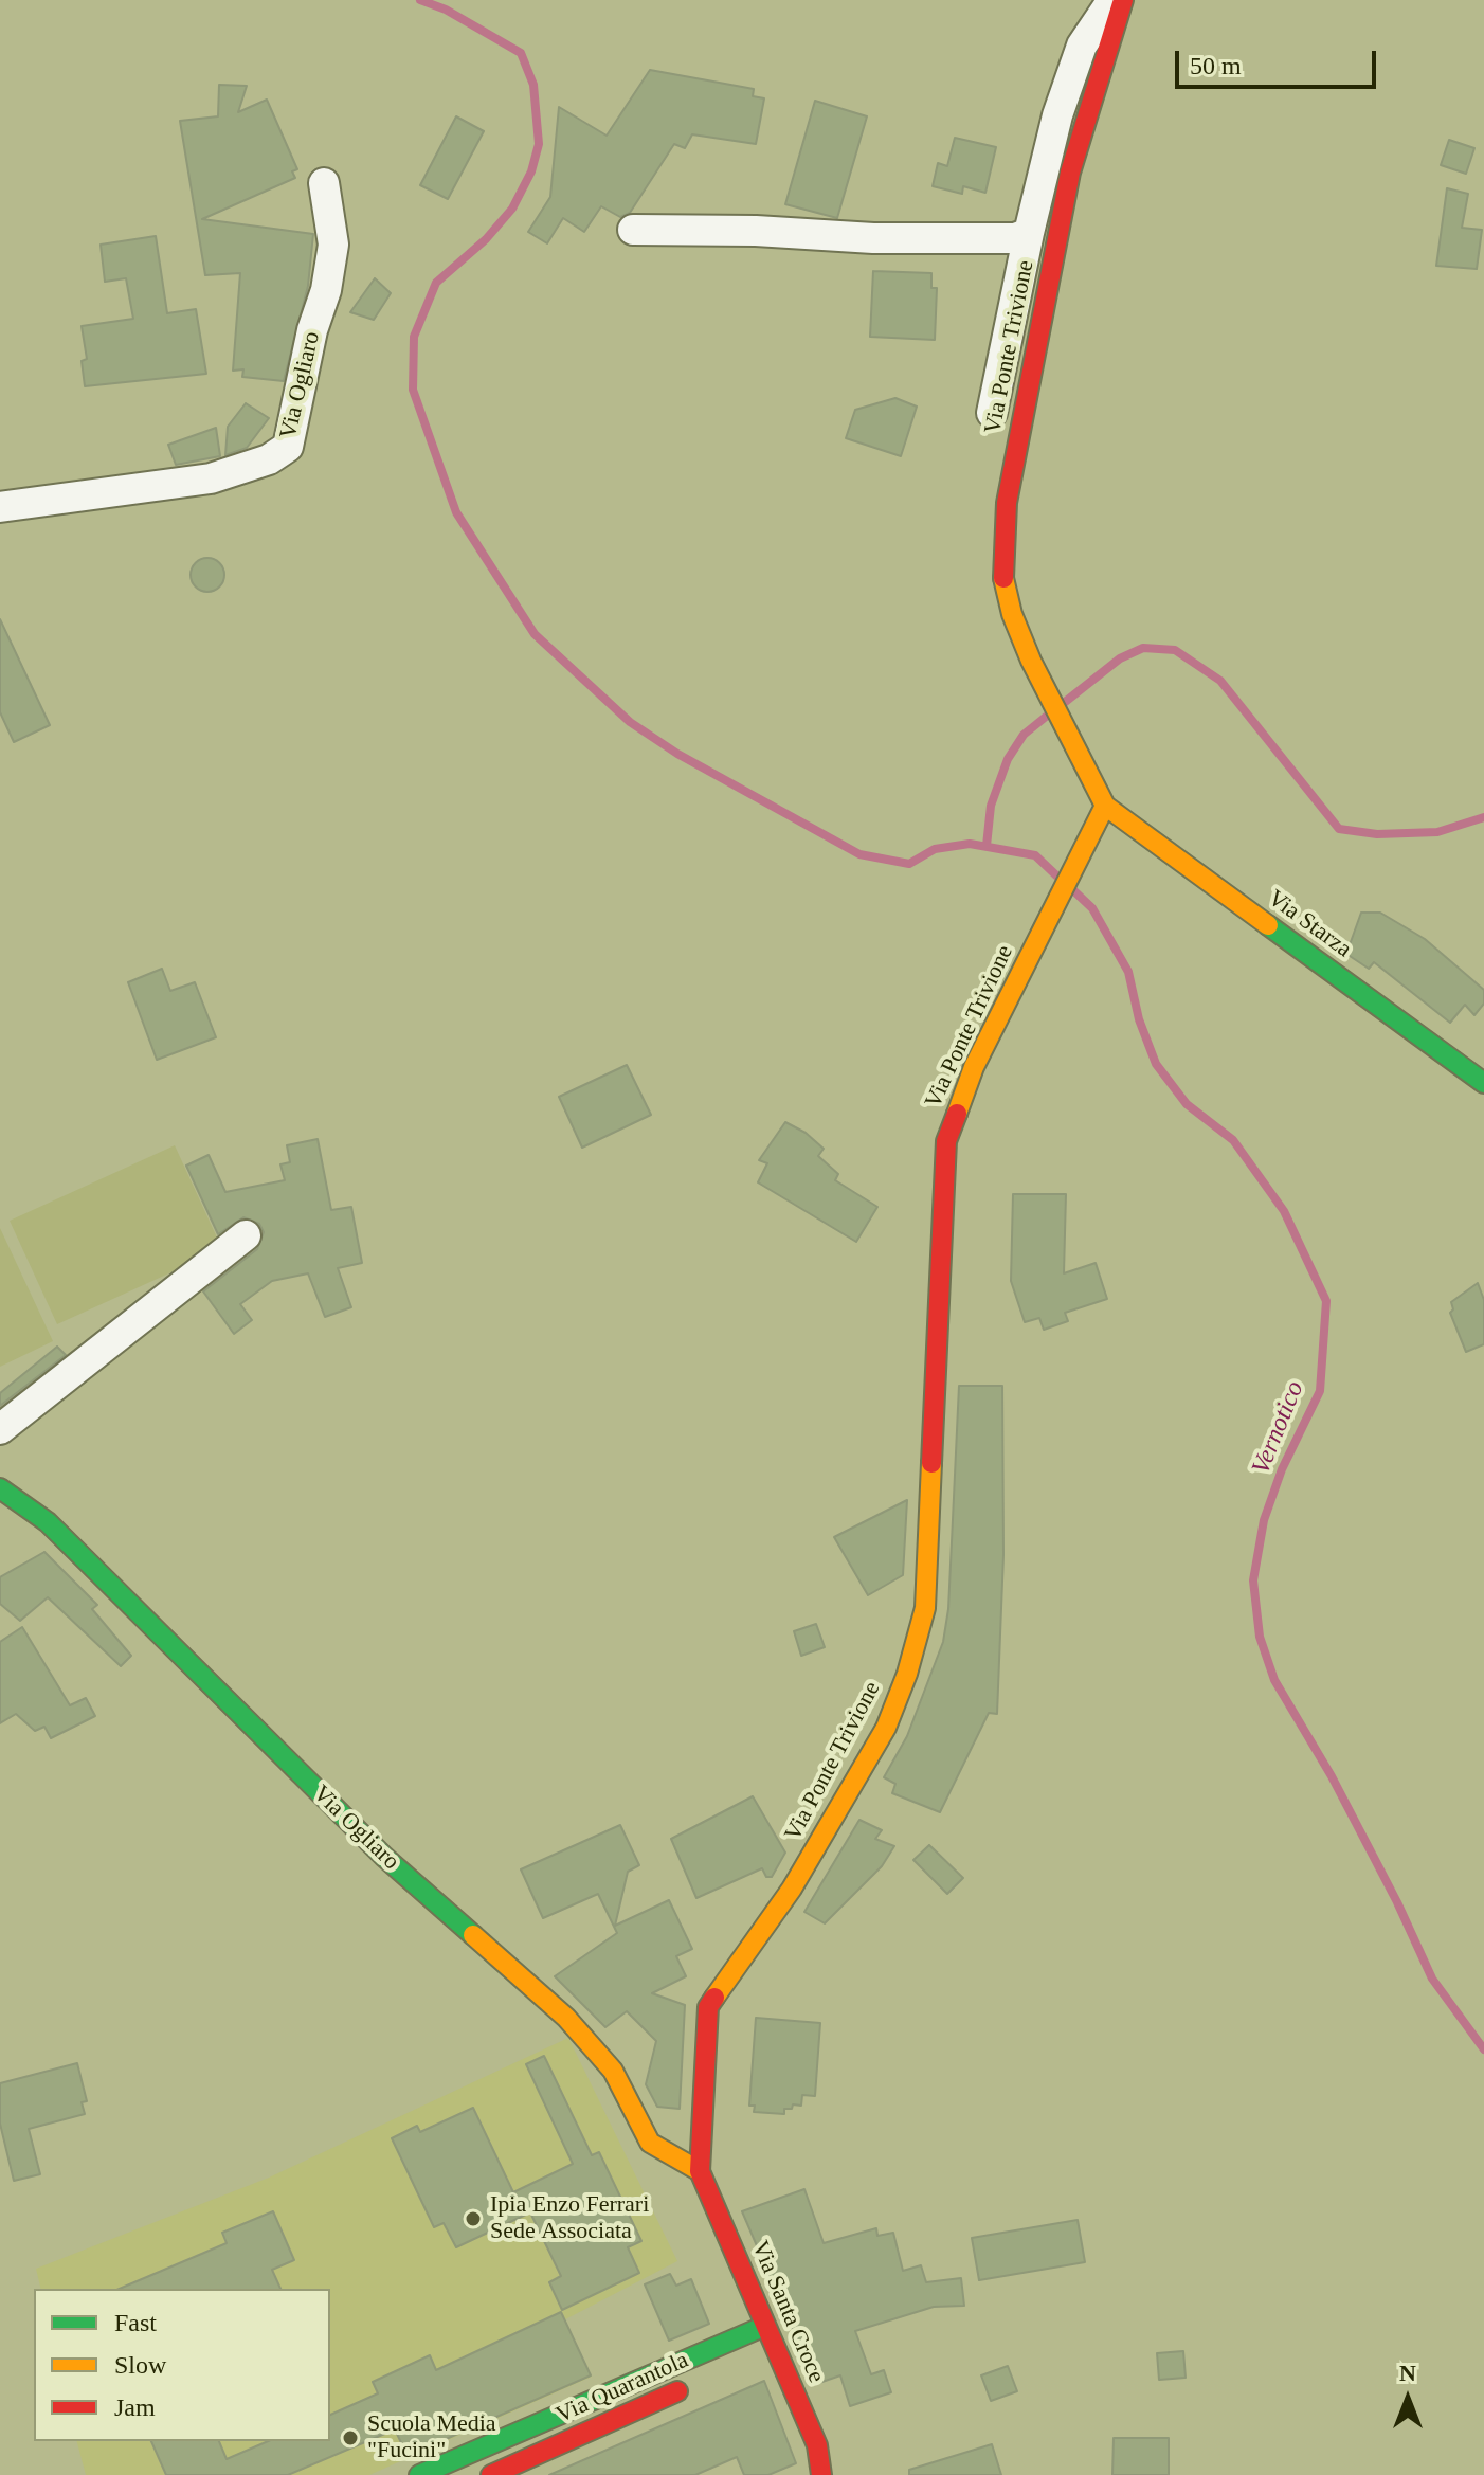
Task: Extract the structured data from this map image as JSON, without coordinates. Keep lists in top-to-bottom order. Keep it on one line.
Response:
{"streets":{"street":["Via Ponte Trivione","Via Ogliaro","Via Starza","Via Santa Croce","Via Quarantola"]},"crossings":[["Via Ponte Trivione","Via Ogliaro"],["Via Ponte Trivione","Via Starza"],["Via Ponte Trivione","Via Santa Croce"],["Via Ogliaro","Via Santa Croce"]],"water":["Vernotico"],"places":["Ipia Enzo Ferrari Sede Associata","Scuola Media \"Fucini\""],"legend":["Fast","Slow","Jam"],"scale_bar":"50 m","north":"top"}
